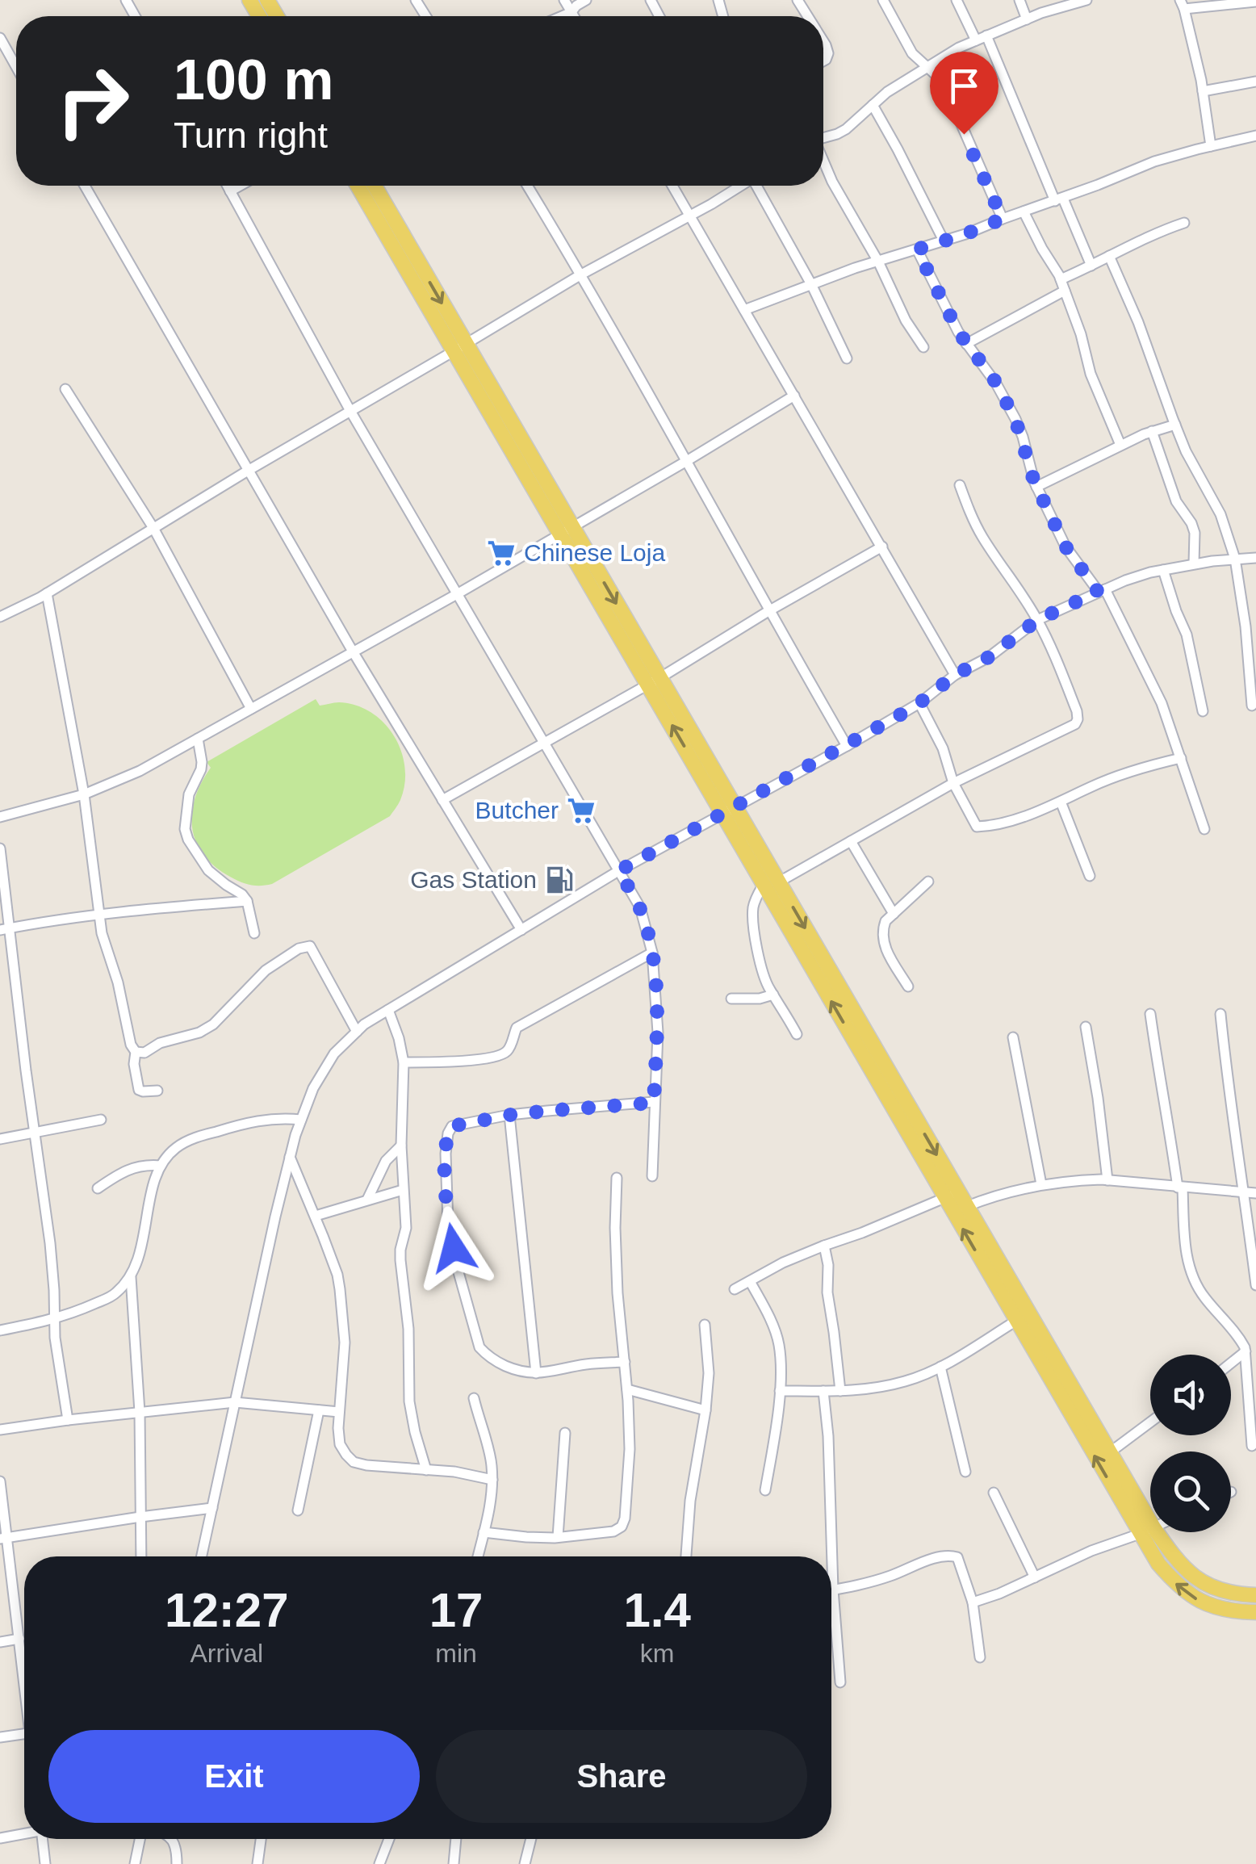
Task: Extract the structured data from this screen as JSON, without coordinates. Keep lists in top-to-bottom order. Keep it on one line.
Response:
{"places":{"supermarket":["Chinese Loja","Butcher"],"fuel station":["Gas Station"]},"page":{"turn":["100 m","Turn right"],"eta":["12:27","Arrival","17","min","1.4","km"],"buttons":["Exit","Share"]}}
